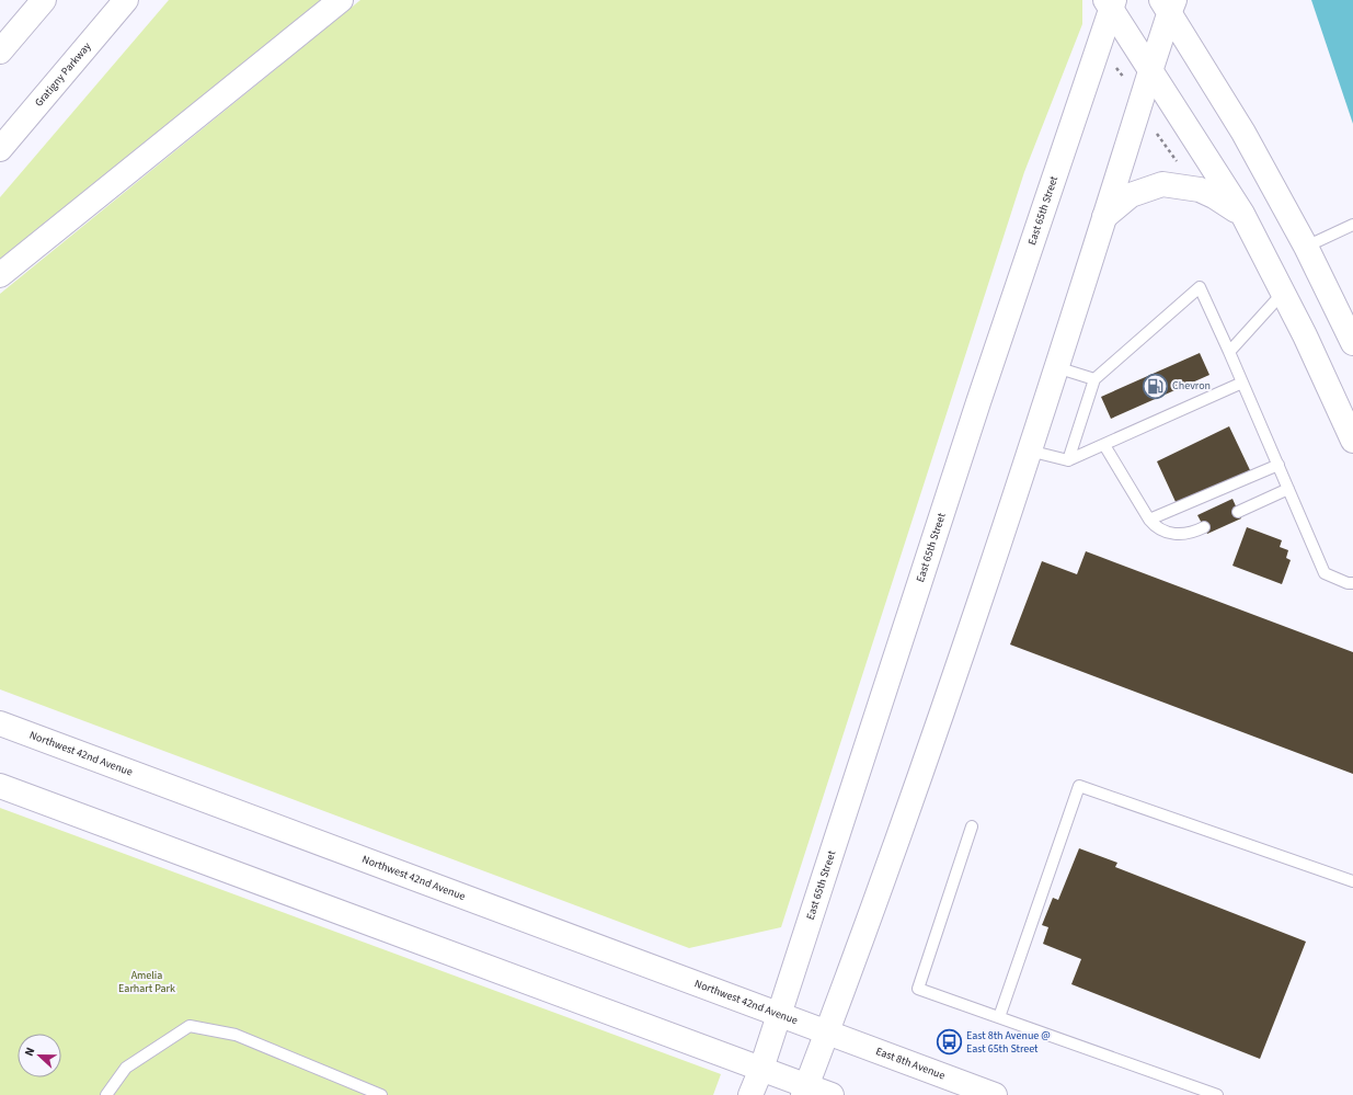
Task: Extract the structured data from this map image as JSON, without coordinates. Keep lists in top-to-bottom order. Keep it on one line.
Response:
{"streets":{"main road":["Gratigny Parkway","East 65th Street","Northwest 42nd Avenue","East 8th Avenue"]},"crossings":[["East 65th Street","Northwest 42nd Avenue"],["Northwest 42nd Avenue","East 8th Avenue"]],"parks":["Amelia Earhart Park"],"places":{"fuel station":["Chevron"],"bus stop":["East 8th Avenue @ East 65th Street"]},"north":"left"}
